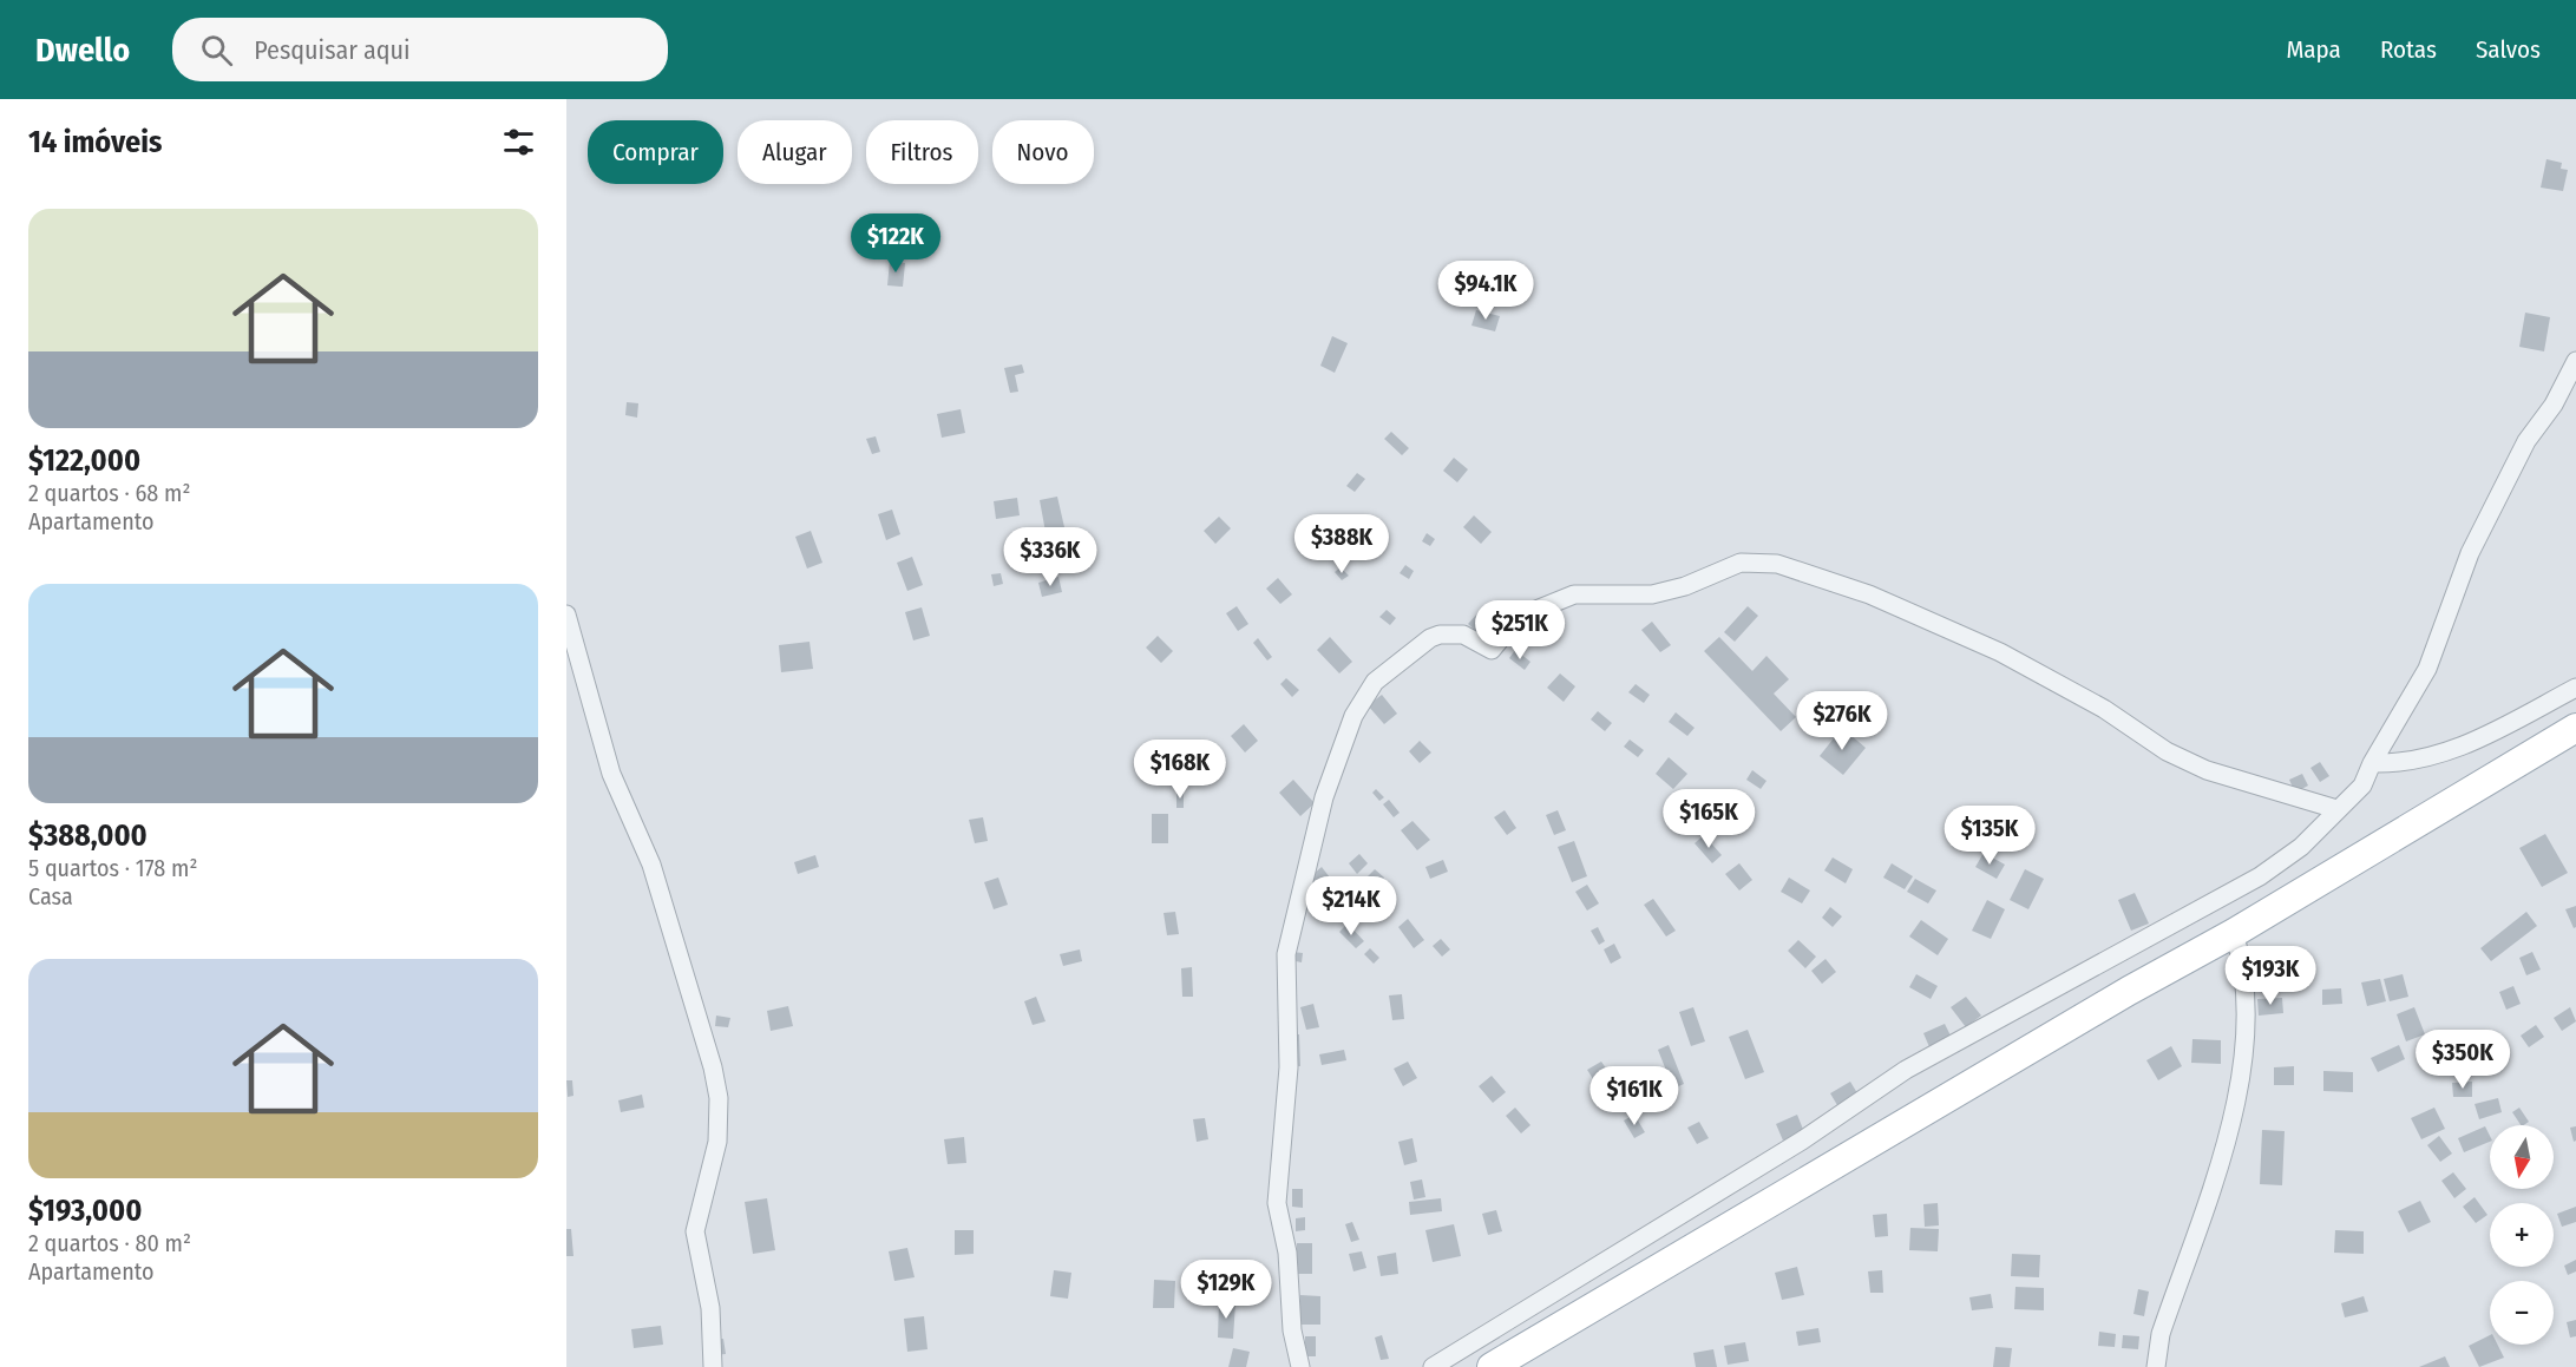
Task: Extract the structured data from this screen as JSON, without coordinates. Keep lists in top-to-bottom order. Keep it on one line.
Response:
{"north":"bottom","page":{"header":"Dwello","search":"Pesquisar aqui","nav":["Mapa","Rotas","Salvos"],"heading":"14 imóveis","chip":["Comprar","Alugar","Filtros","Novo"],"list":[{"name":"$122,000","note":"2 quartos · 68 m² · Apartamento"},{"name":"$388,000","note":"5 quartos · 178 m² · Casa"},{"name":"$193,000","note":"2 quartos · 80 m² · Apartamento"}],"price":["$122K","$94.1K","$388K","$336K","$251K","$276K","$168K","$165K","$135K","$214K","$193K","$350K","$161K","$129K"],"map_buttons":["+","−"]}}
